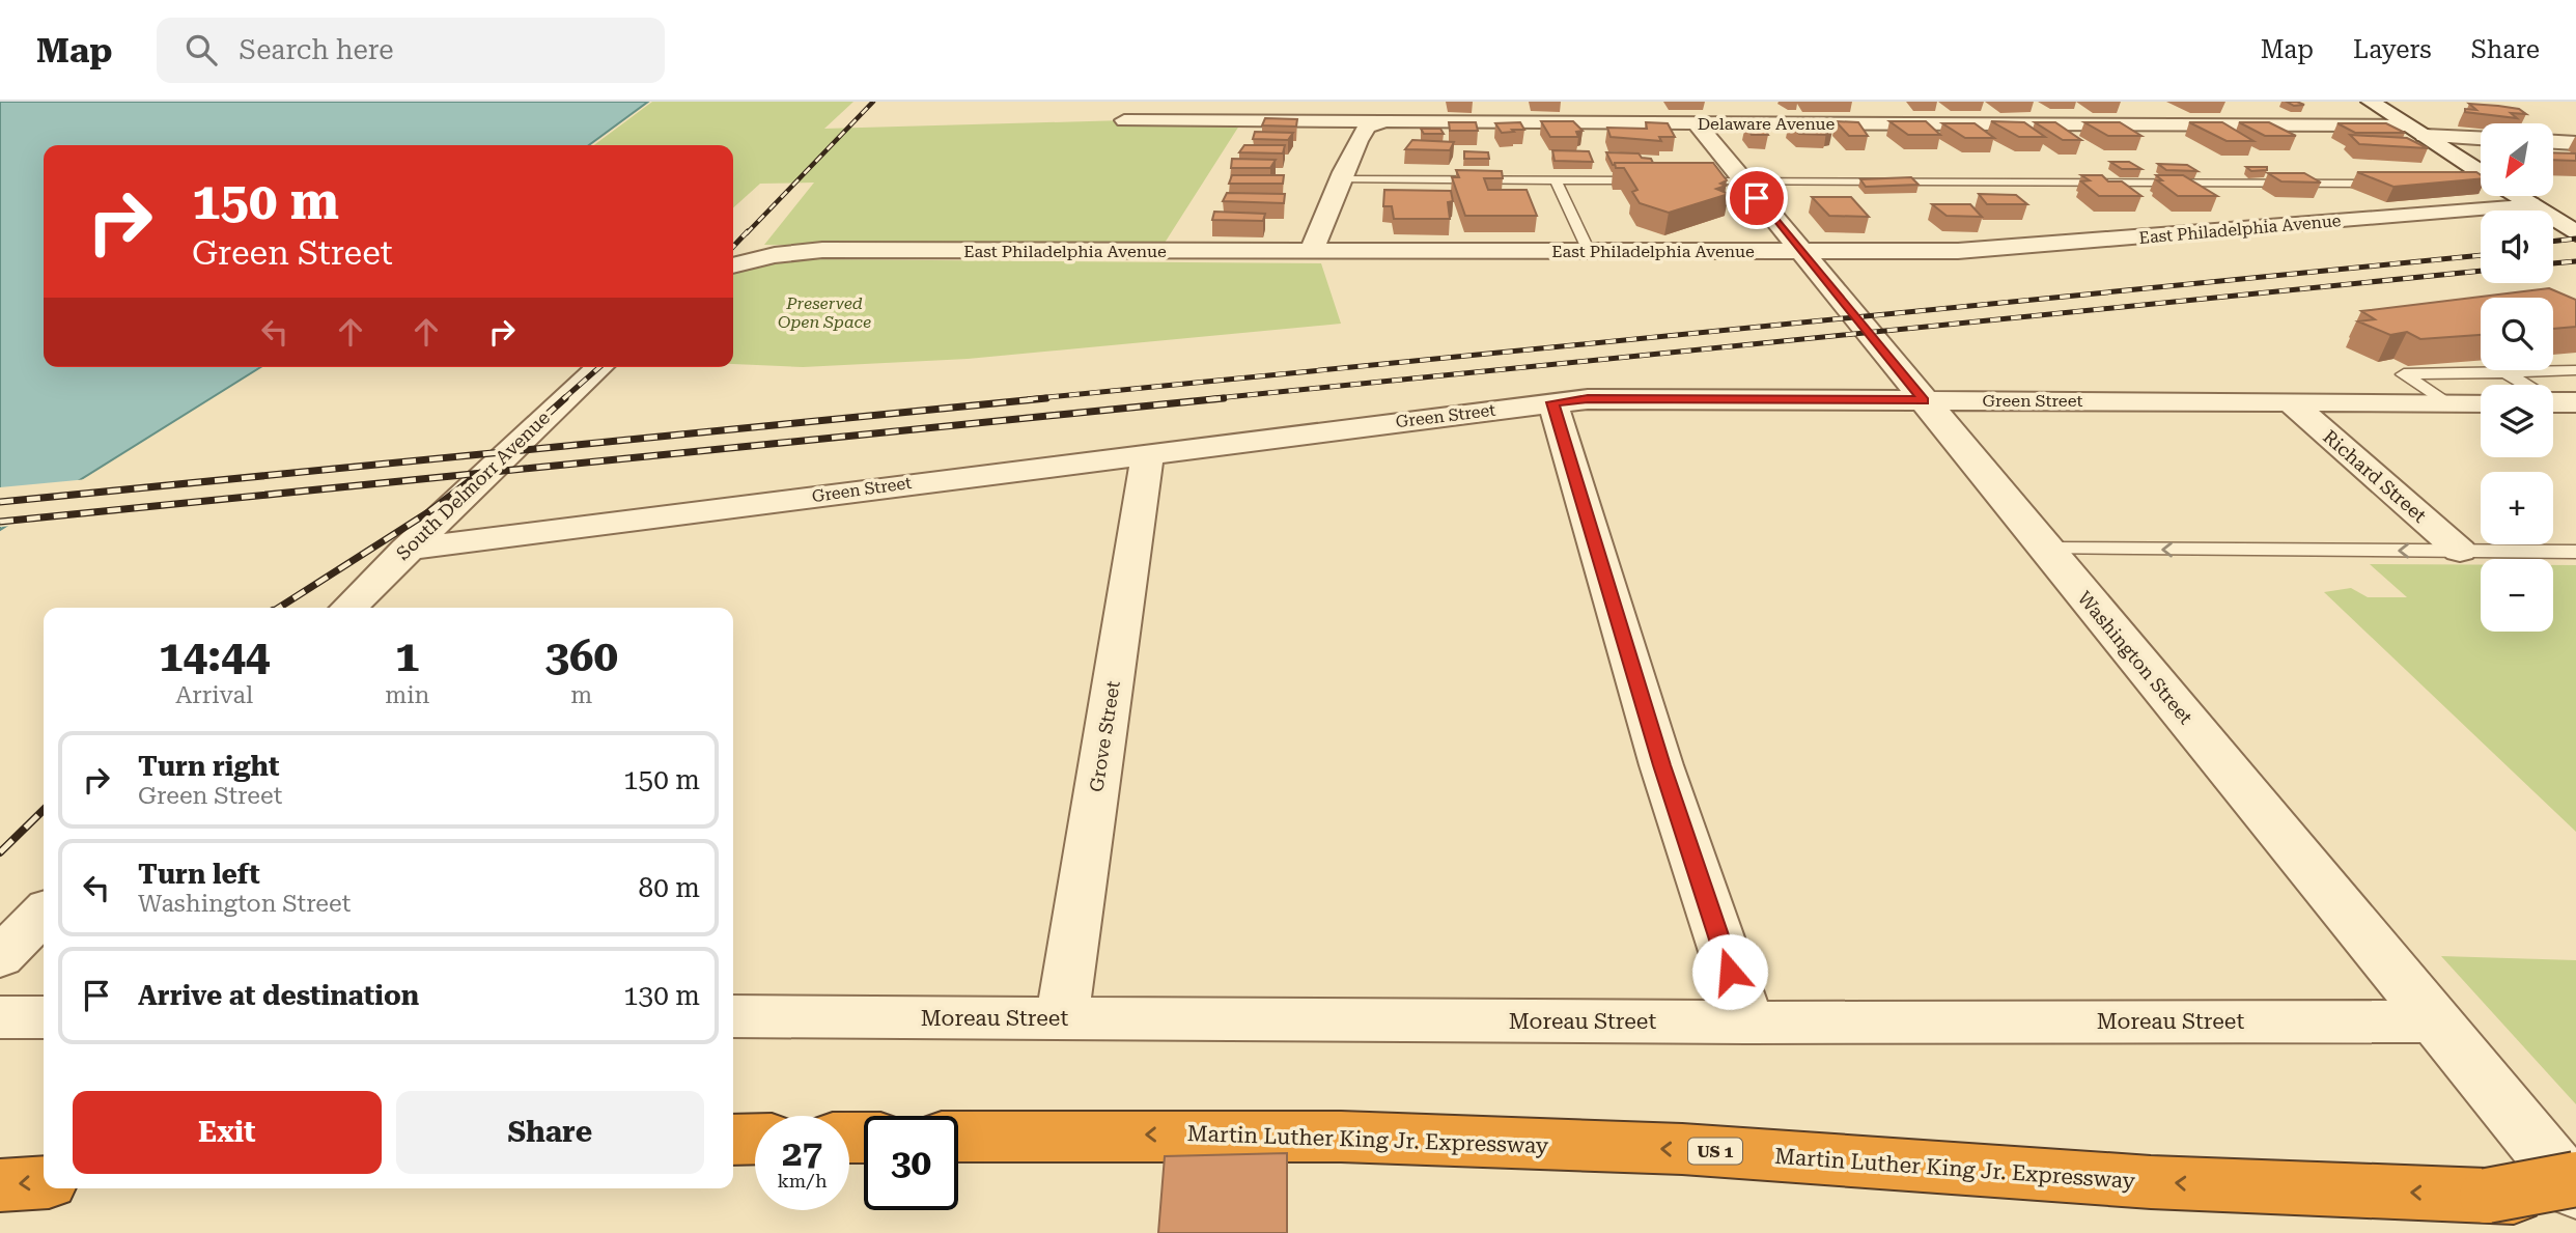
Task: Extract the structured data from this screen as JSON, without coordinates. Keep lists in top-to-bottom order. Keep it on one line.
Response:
{"streets":{"highway":["Martin Luther King Jr. Expressway","US 1"],"street":["Delaware Avenue","East Philadelphia Avenue","Green Street","Richard Street","South Delmorr Avenue","Washington Street","Grove Street","Moreau Street"]},"crossings":[["Delaware Avenue","Washington Street"],["East Philadelphia Avenue","Washington Street"],["Green Street","Richard Street"],["Green Street","South Delmorr Avenue"],["Green Street","Washington Street"],["Green Street","Grove Street"],["Washington Street","Moreau Street"],["Grove Street","Moreau Street"]],"one_way":["Martin Luther King Jr. Expressway"],"parks":["Preserved Open Space"],"north":"bottom left","page":{"header":"Map","search":"Search here","nav":["Map","Layers","Share"],"map_buttons":["+","−"],"turn":["150 m","Green Street"],"eta":["14:44","Arrival","1","min","360","m"],"list":[{"name":"Turn right","note":"Green Street","value":"150 m"},{"name":"Turn left","note":"Washington Street","value":"80 m"},{"name":"Arrive at destination","value":"130 m"}],"buttons":["Exit","Share"],"speed":"27 km/h","limit":"30"}}
